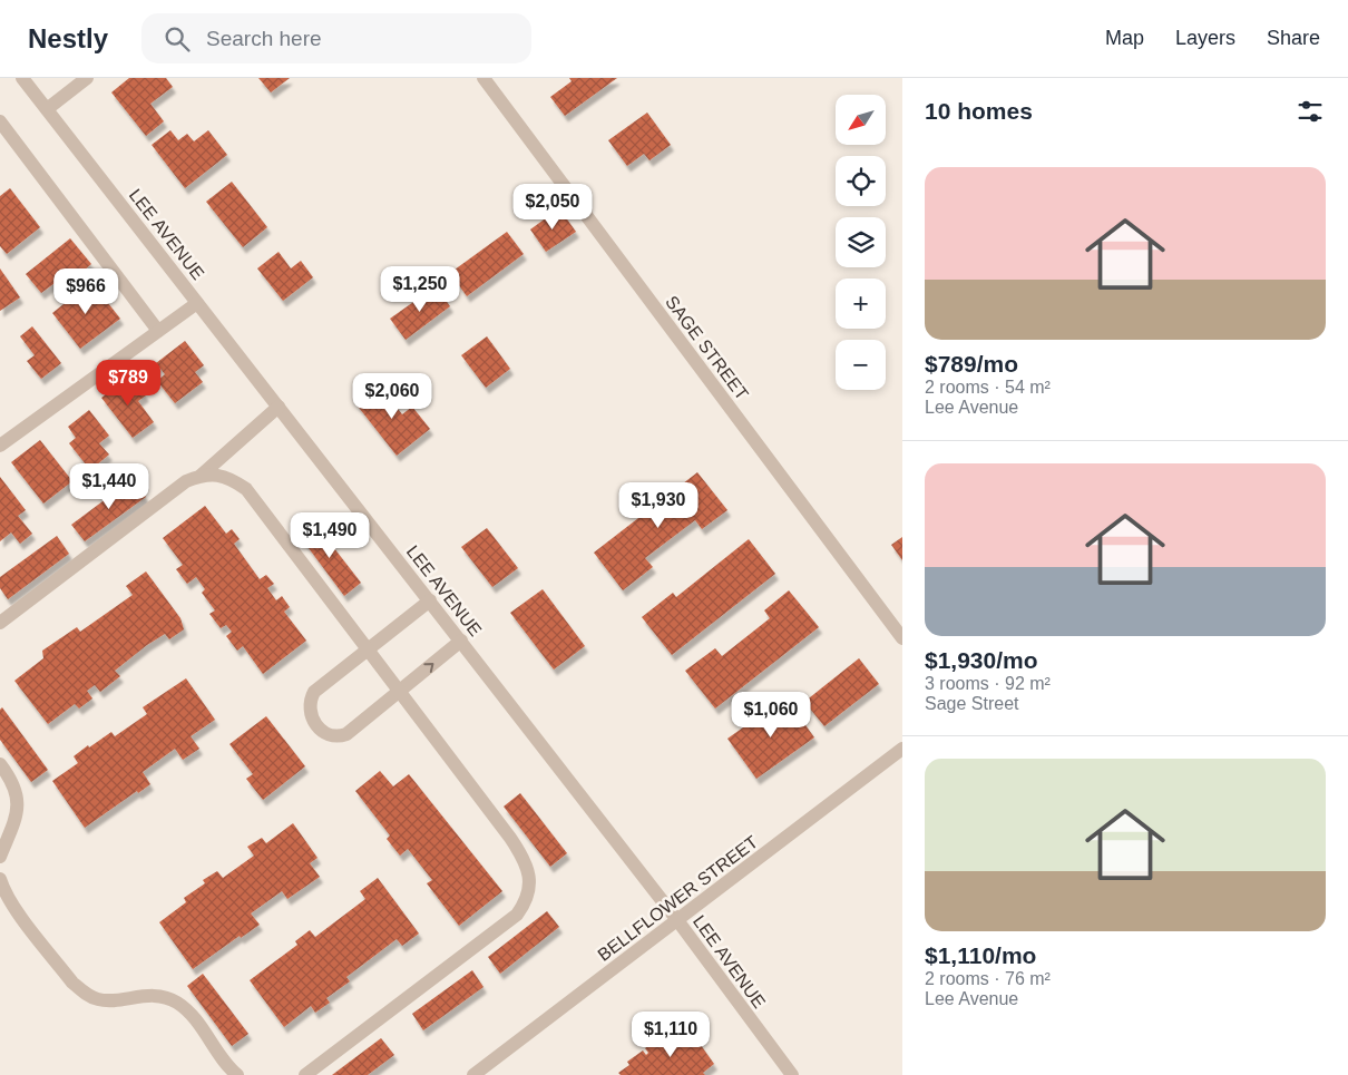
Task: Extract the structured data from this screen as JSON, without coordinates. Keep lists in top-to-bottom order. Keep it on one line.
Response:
{"streets":{"street":["LEE AVENUE","SAGE STREET","BELLFLOWER STREET"]},"crossings":[["LEE AVENUE","BELLFLOWER STREET"]],"north":"bottom left","page":{"header":"Nestly","search":"Search here","nav":["Map","Layers","Share"],"heading":"10 homes","map_buttons":["+","−"],"list":[{"name":"$789/mo","note":"2 rooms · 54 m² · Lee Avenue"},{"name":"$1,930/mo","note":"3 rooms · 92 m² · Sage Street"},{"name":"$1,110/mo","note":"2 rooms · 76 m² · Lee Avenue"}],"price":["$2,050","$1,250","$966","$789","$2,060","$1,440","$1,930","$1,490","$1,060","$1,110"]}}
